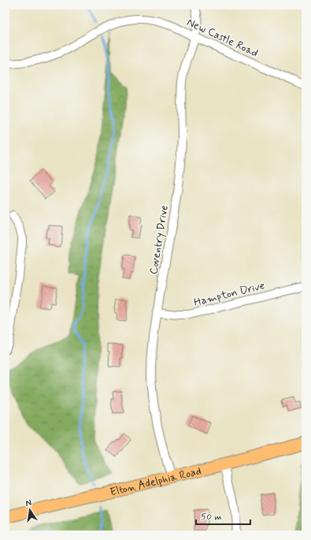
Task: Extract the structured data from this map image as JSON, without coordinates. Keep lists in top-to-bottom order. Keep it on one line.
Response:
{"streets":{"main road":["Elton Adelphia Road"],"street":["New Castle Road","Coventry Drive","Hampton Drive"]},"crossings":[["New Castle Road","Coventry Drive"],["Coventry Drive","Hampton Drive"],["Coventry Drive","Elton Adelphia Road"]],"scale_bar":"50 m","north":"top"}
